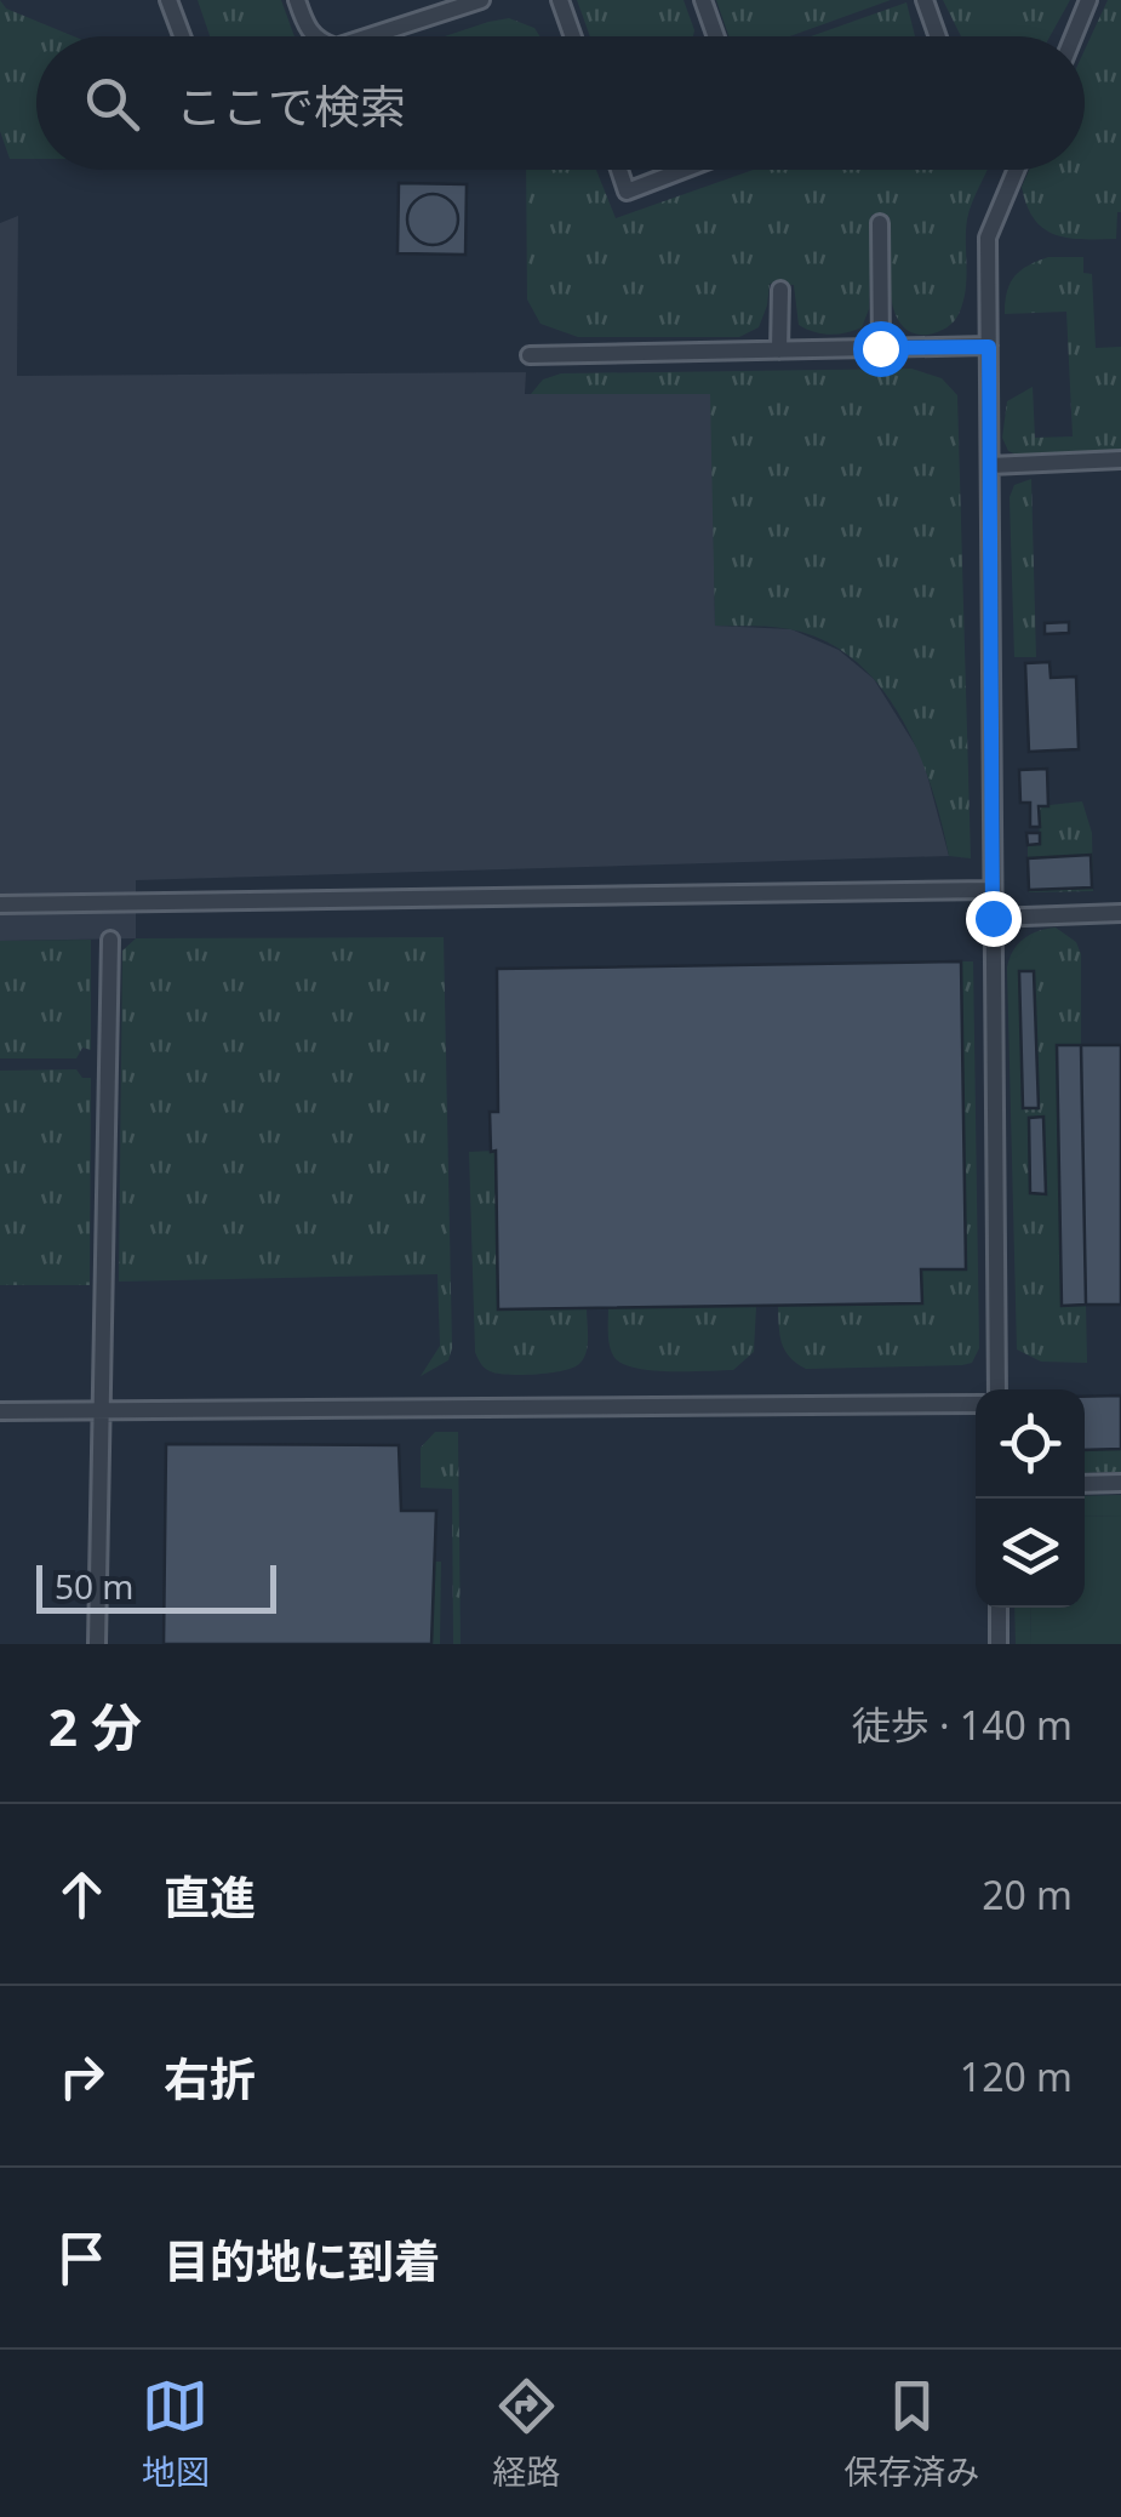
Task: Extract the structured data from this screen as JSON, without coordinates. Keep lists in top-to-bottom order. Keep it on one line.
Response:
{"scale_bar":"50 m","page":{"search":"ここで検索","scale":"50 m","heading":["2 分","徒歩 · 140 m"],"list":[["直進","20 m"],["右折","120 m"],"目的地に到着"],"nav":["地図","経路","保存済み"]}}
